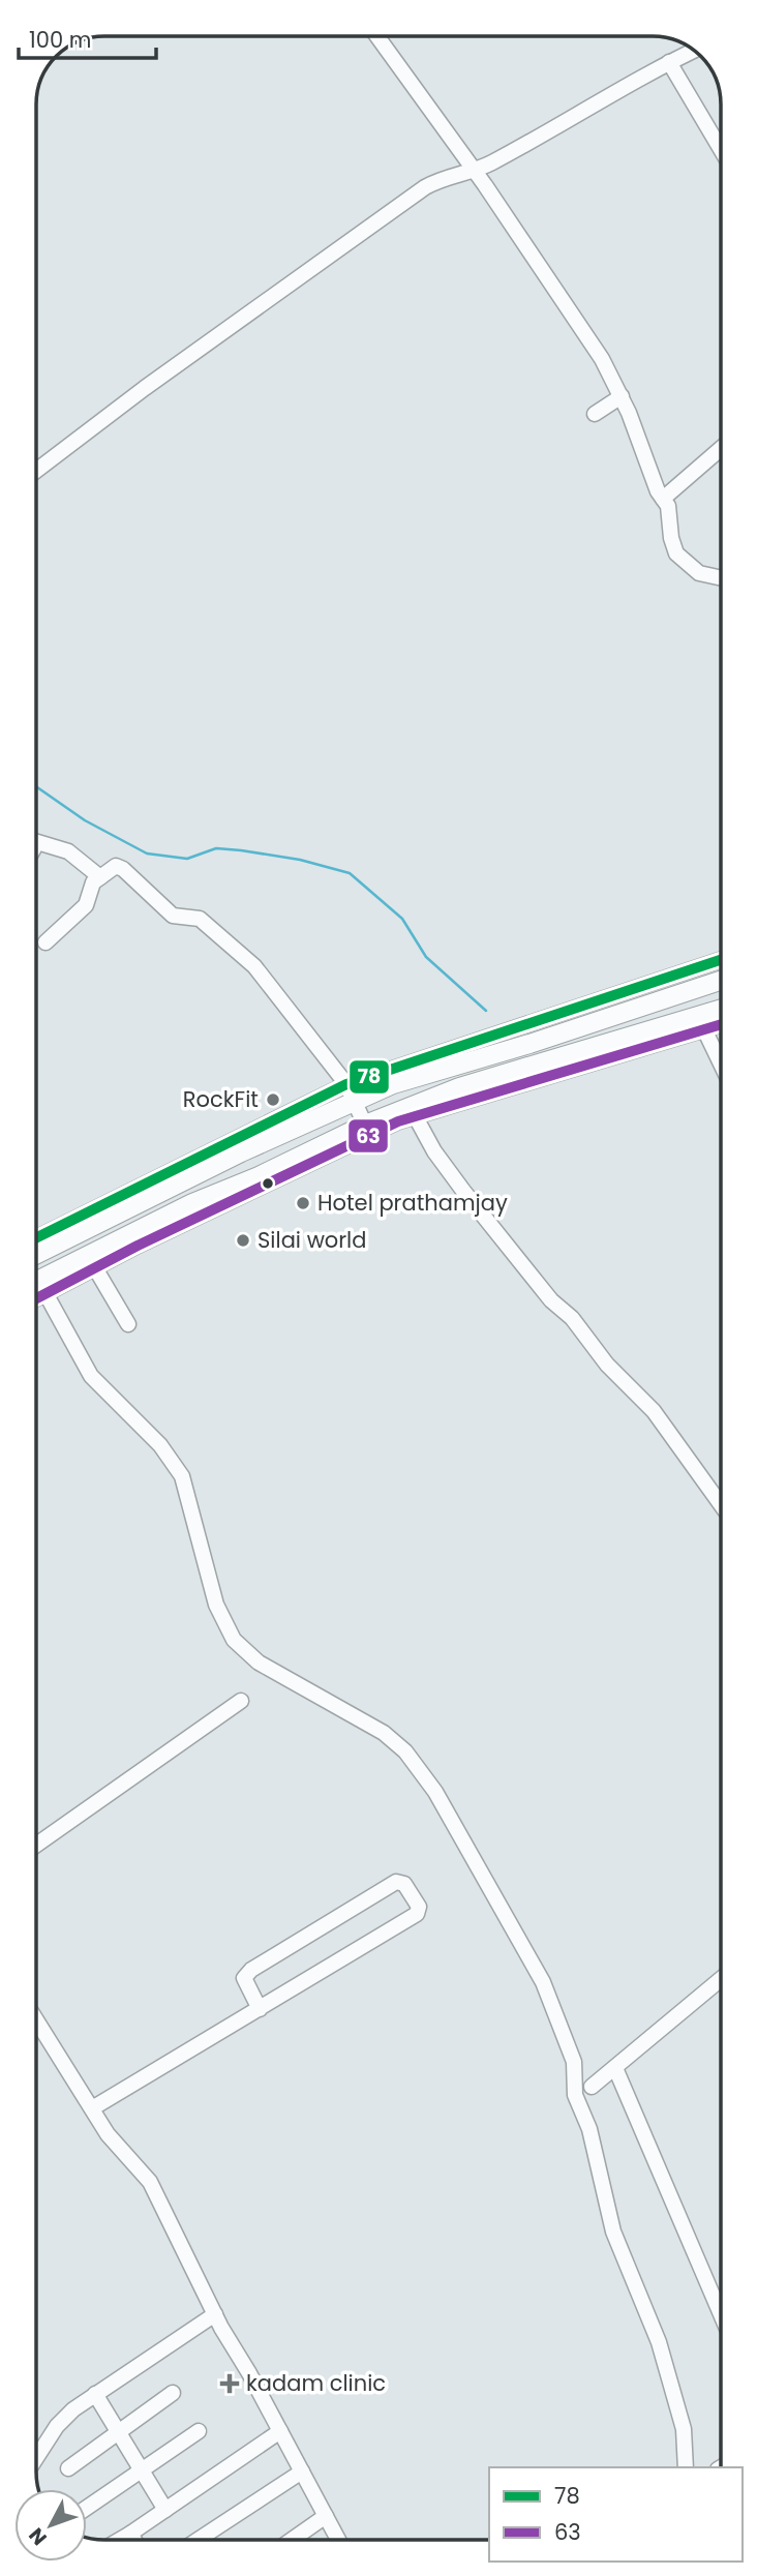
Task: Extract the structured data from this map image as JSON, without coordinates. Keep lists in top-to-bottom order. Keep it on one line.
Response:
{"places":{"other":["RockFit","Hotel prathamjay","Silai world"],"health":["kadam clinic"]},"lines":["transit line 78","transit line 63"],"legend":["78","63"],"scale_bar":"100 m","north":"bottom left"}
